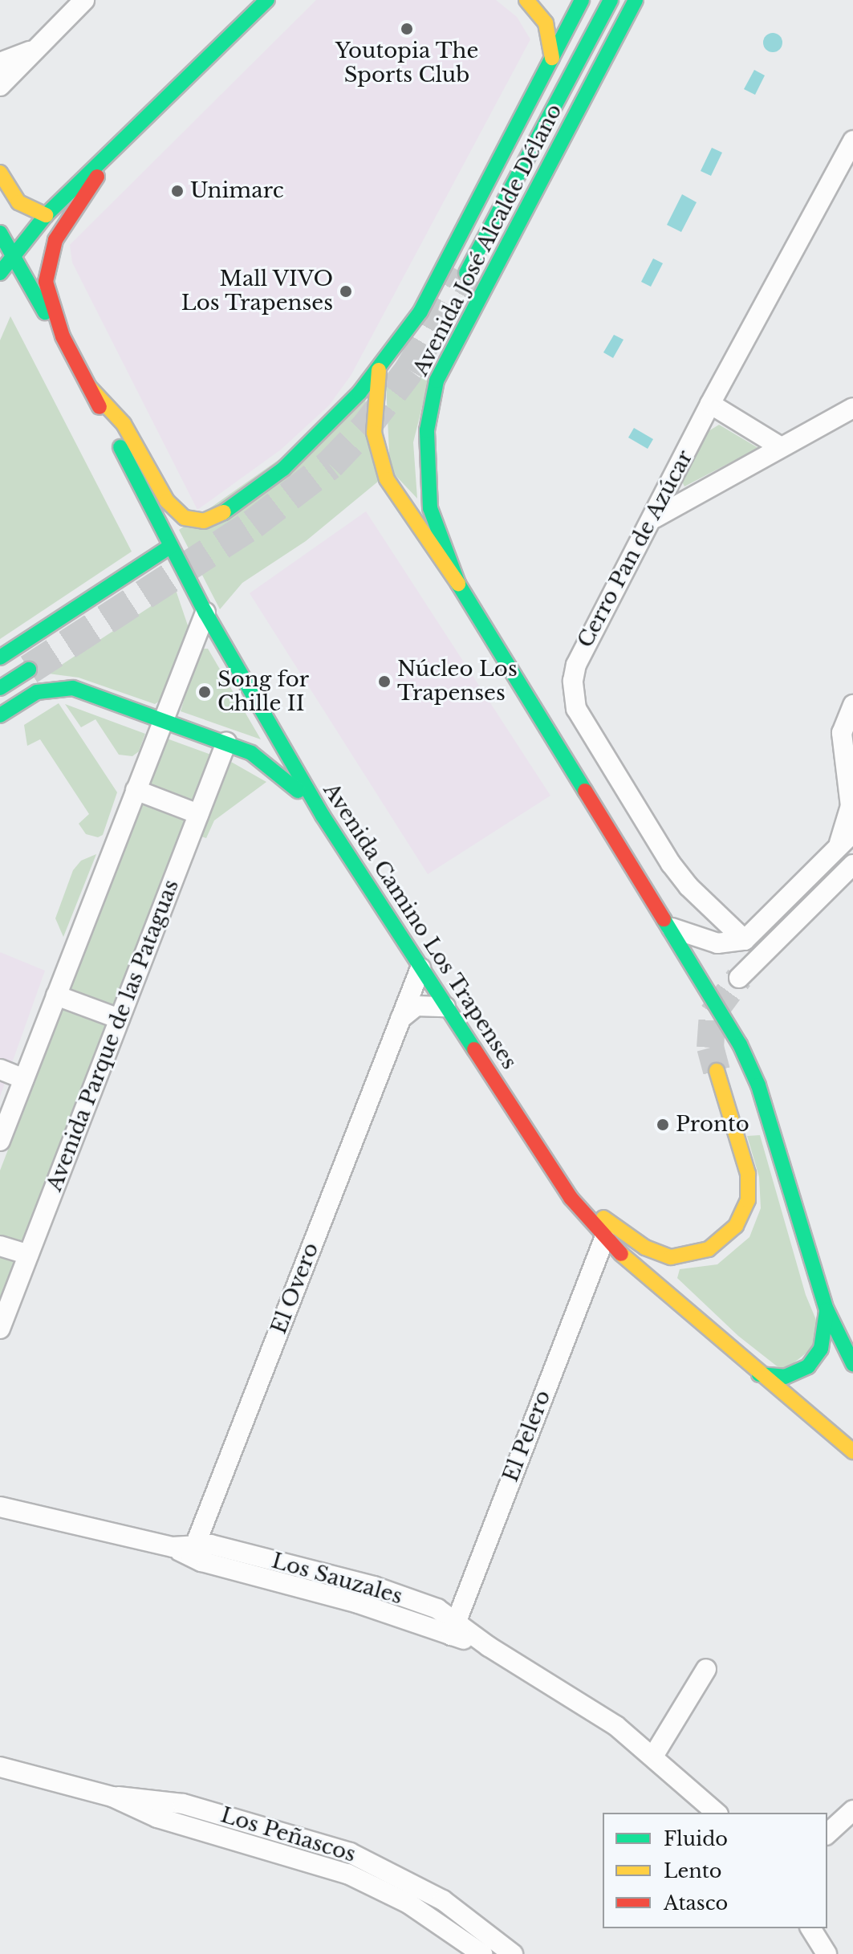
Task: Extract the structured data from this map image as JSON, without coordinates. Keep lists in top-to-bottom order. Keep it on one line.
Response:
{"streets":{"main road":["Avenida José Alcalde Délano","Avenida Camino Los Trapenses"],"street":["Cerro Pan de Azúcar","Avenida Parque de las Pataguas","El Overo","El Pelero","Los Sauzales","Los Peñascos"]},"crossings":[["Avenida Camino Los Trapenses","El Overo"],["Avenida Camino Los Trapenses","El Pelero"],["El Overo","Los Sauzales"],["El Pelero","Los Sauzales"]],"places":["Youtopia The Sports Club","Unimarc","Mall VIVO Los Trapenses","Núcleo Los Trapenses","Song for Chille II","Pronto"],"legend":["Fluido","Lento","Atasco"]}
